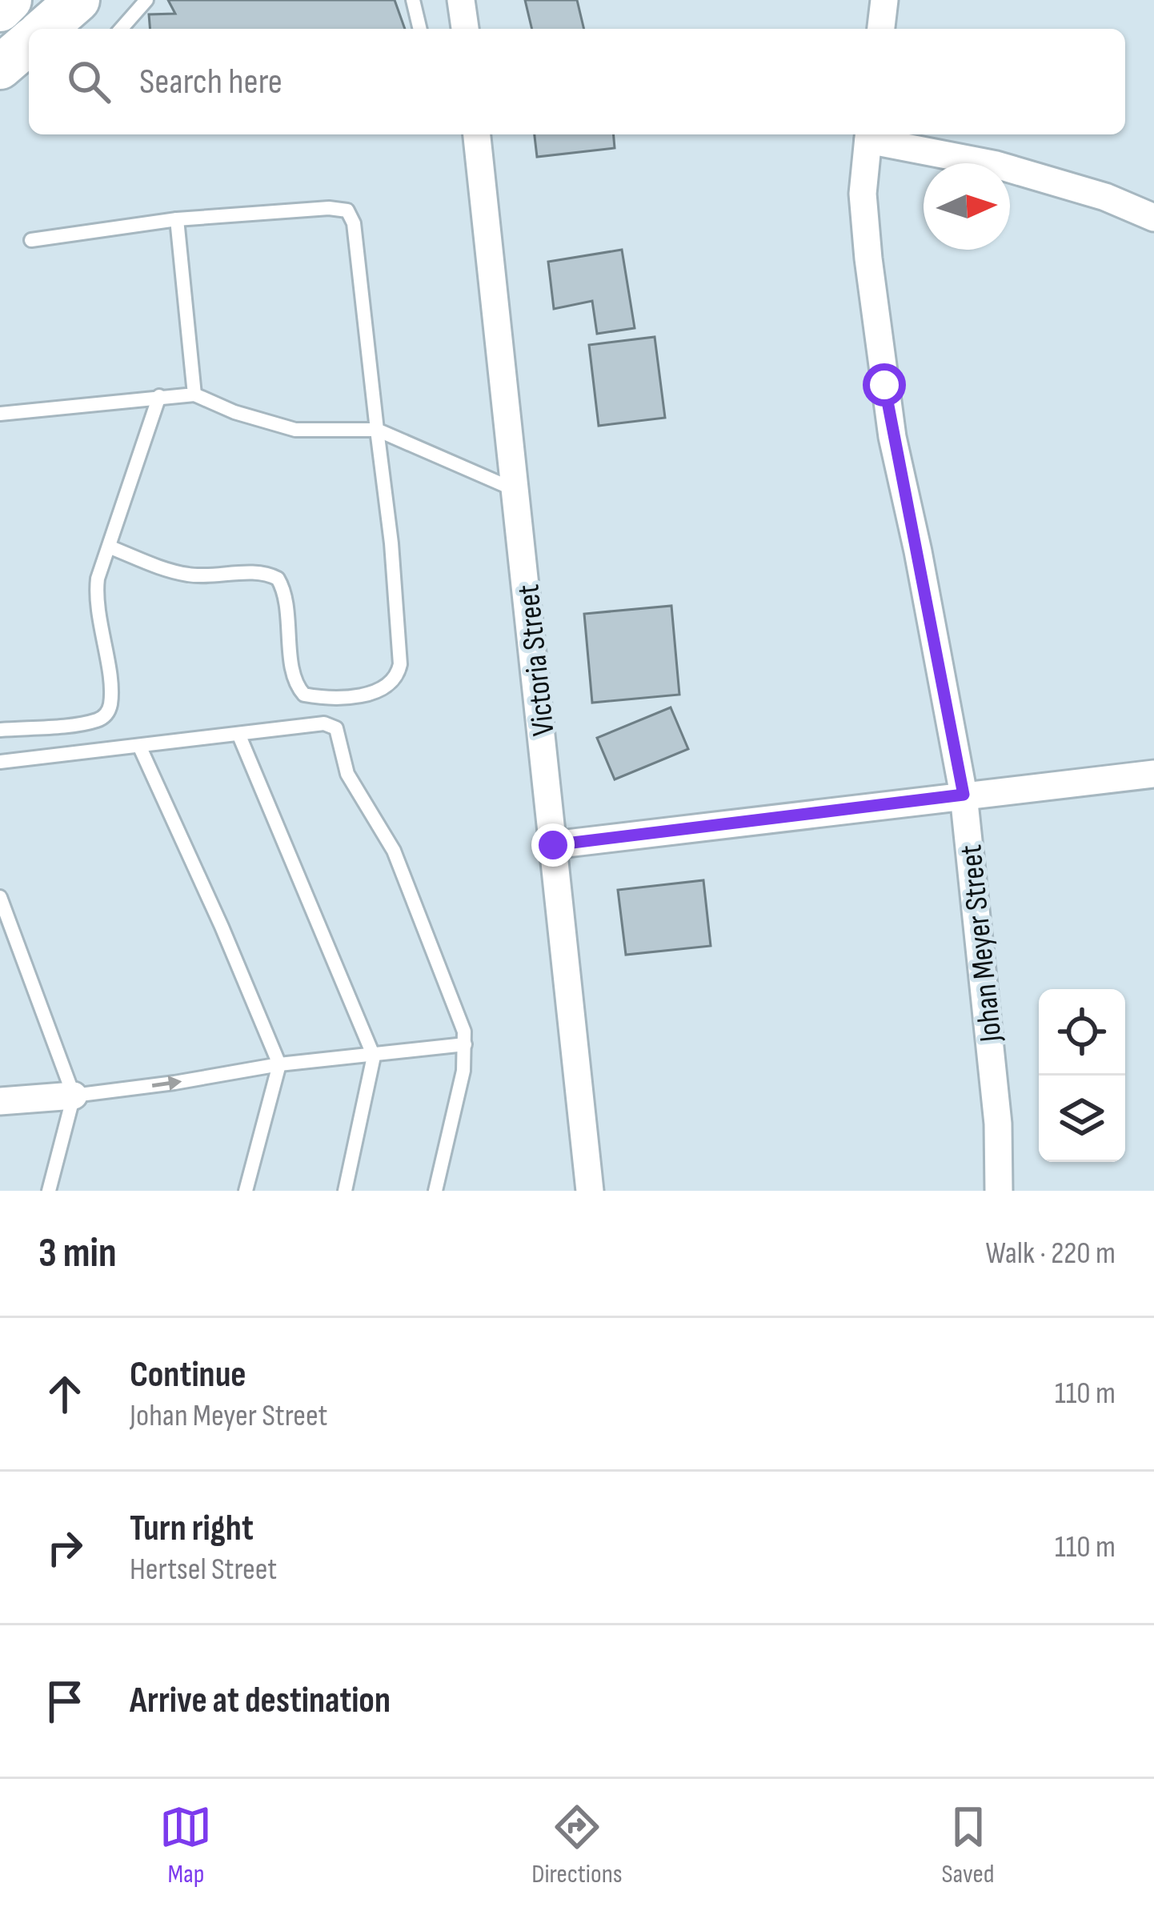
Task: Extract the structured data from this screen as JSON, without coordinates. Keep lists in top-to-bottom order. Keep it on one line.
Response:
{"streets":{"street":["Victoria Street","Johan Meyer Street"]},"north":"right","page":{"search":"Search here","heading":["3 min","Walk · 220 m"],"list":[["Continue","Johan Meyer Street","110 m"],["Turn right","Hertsel Street","110 m"],"Arrive at destination"],"nav":["Map","Directions","Saved"]}}
